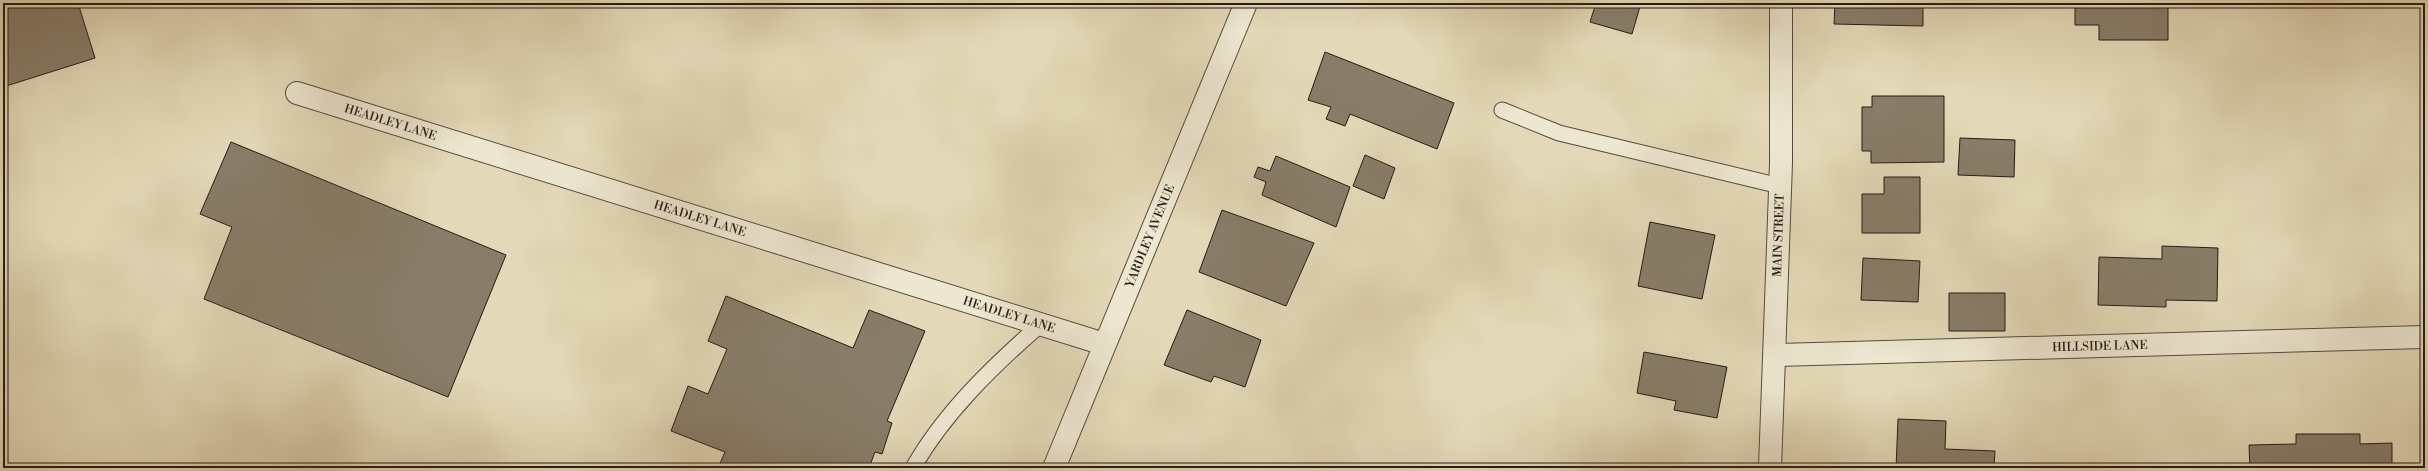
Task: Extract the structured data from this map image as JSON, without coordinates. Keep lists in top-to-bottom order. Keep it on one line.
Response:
{"streets":{"street":["HEADLEY LANE","YARDLEY AVENUE","MAIN STREET","HILLSIDE LANE"]},"crossings":[["HEADLEY LANE","YARDLEY AVENUE"],["MAIN STREET","HILLSIDE LANE"]]}
